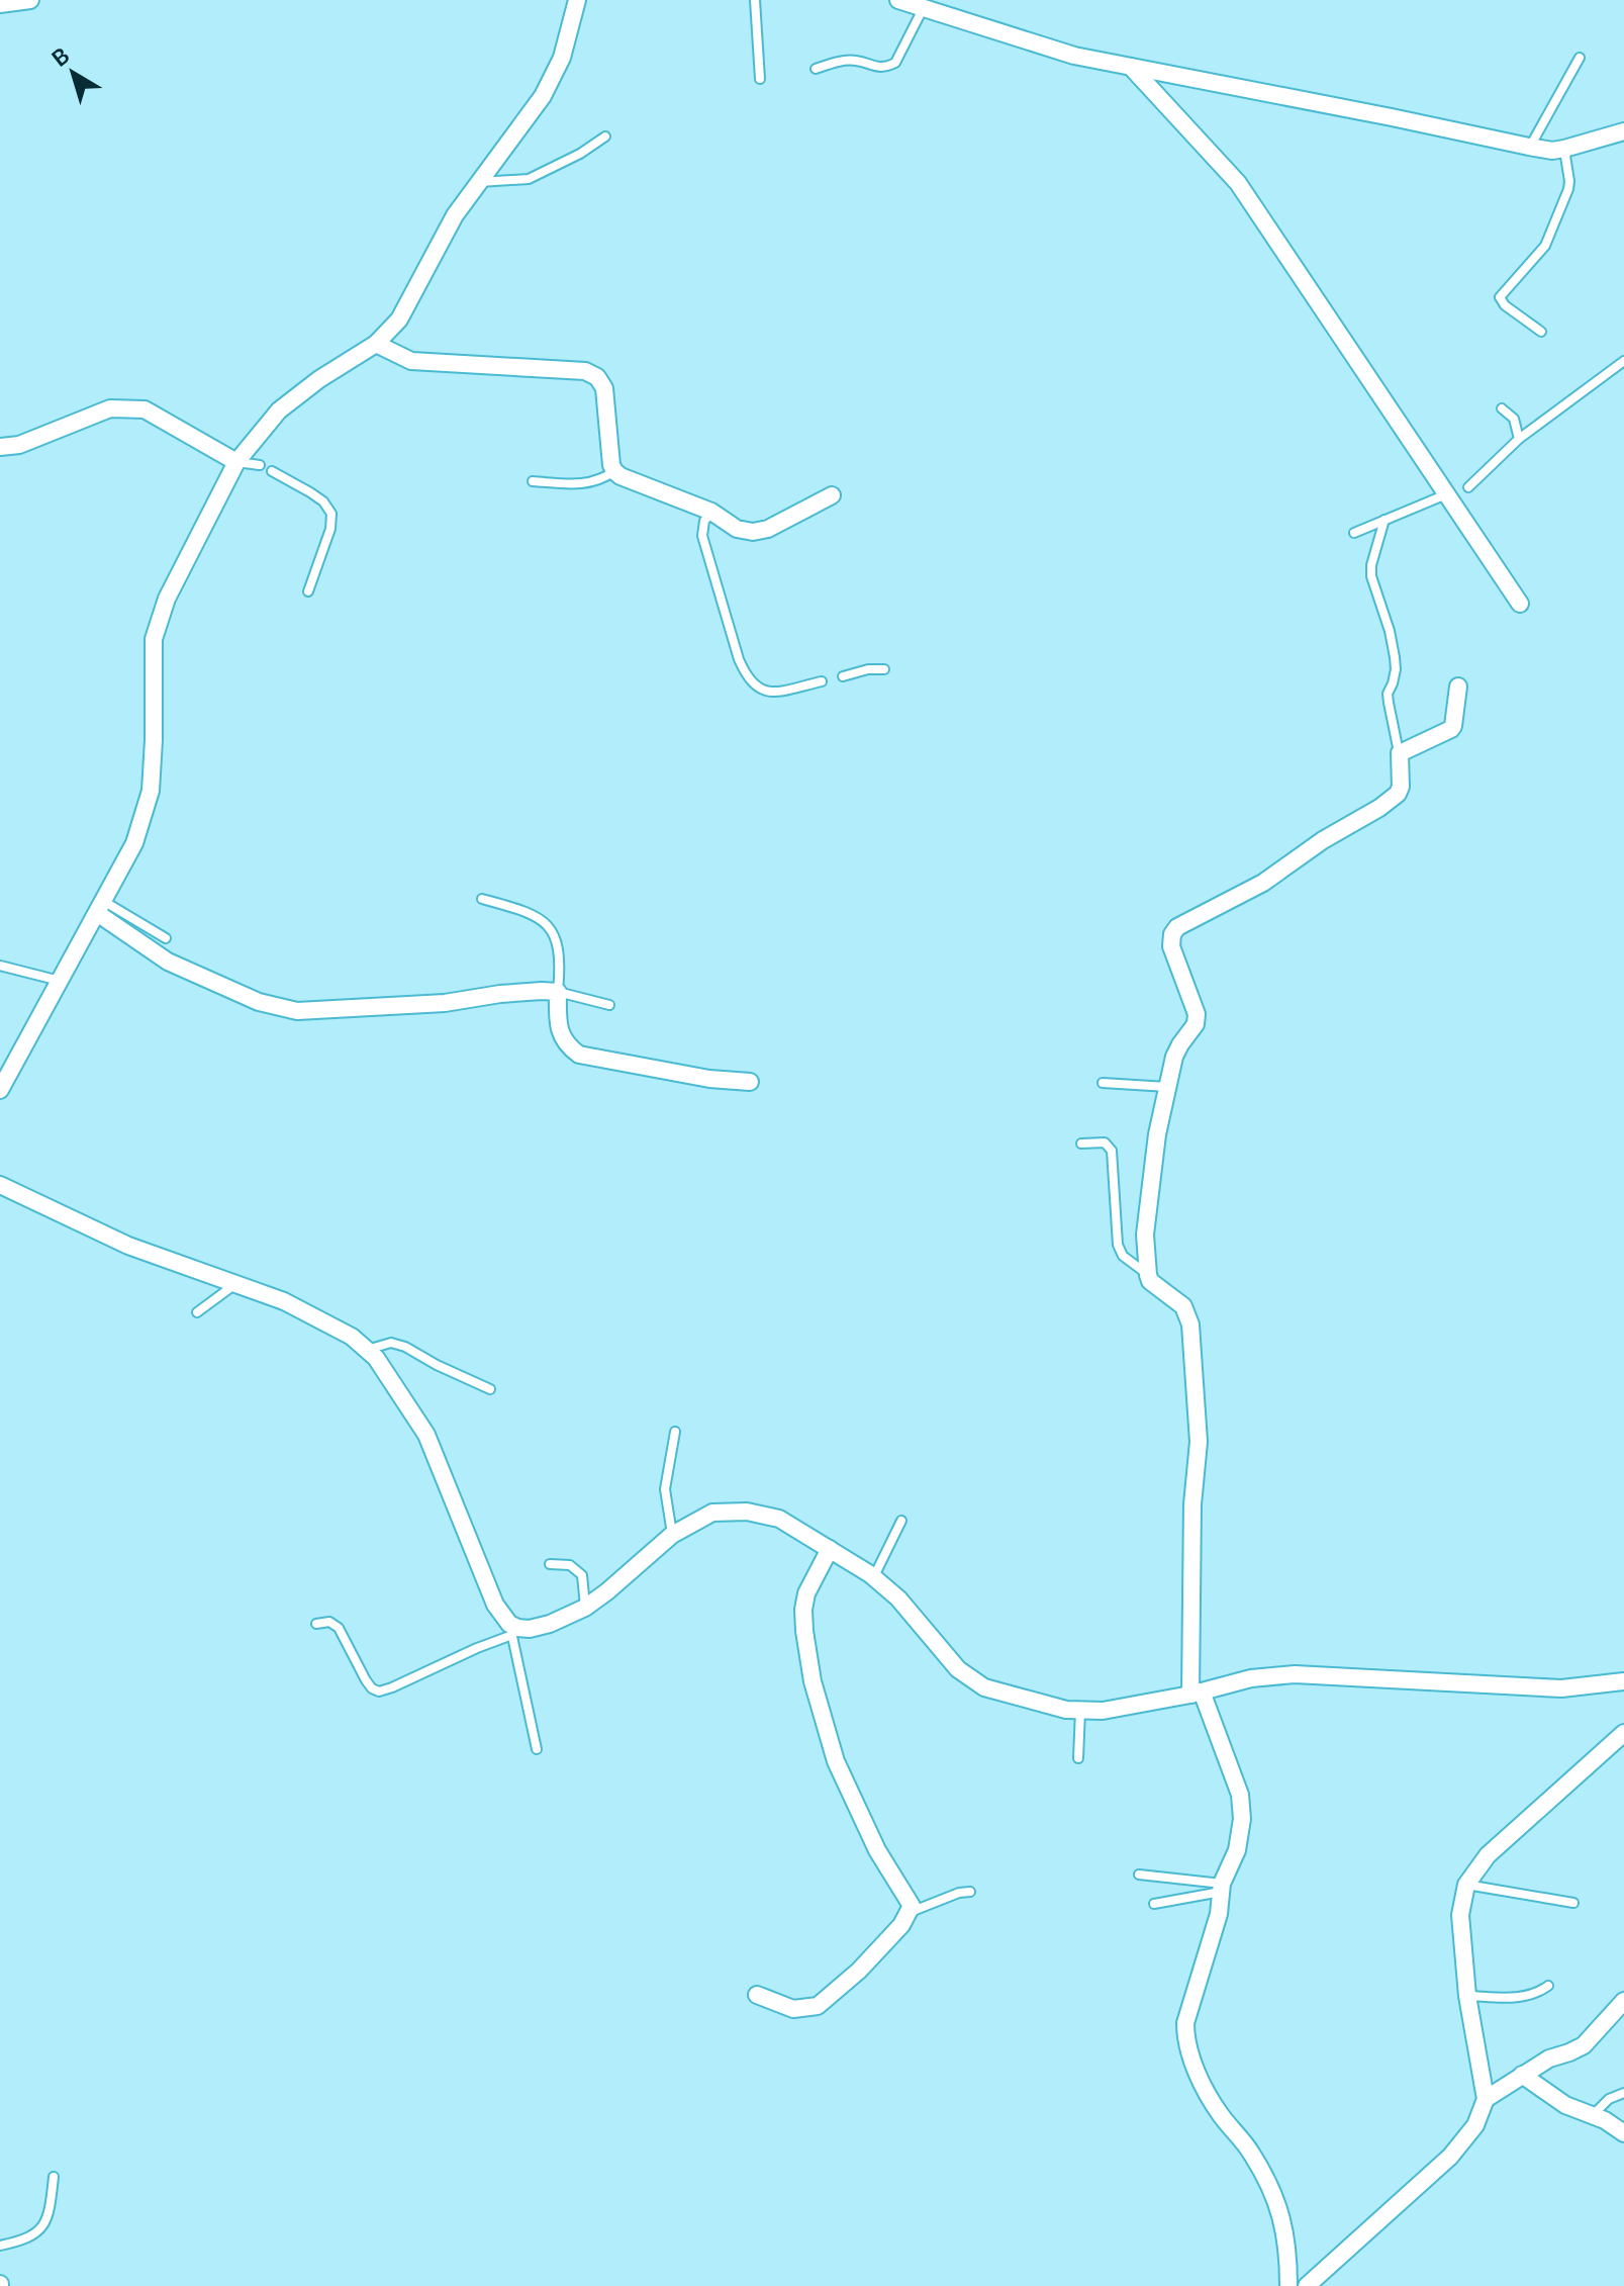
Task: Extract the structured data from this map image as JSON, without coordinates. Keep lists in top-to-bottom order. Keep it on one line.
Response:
{"north":"top left"}
